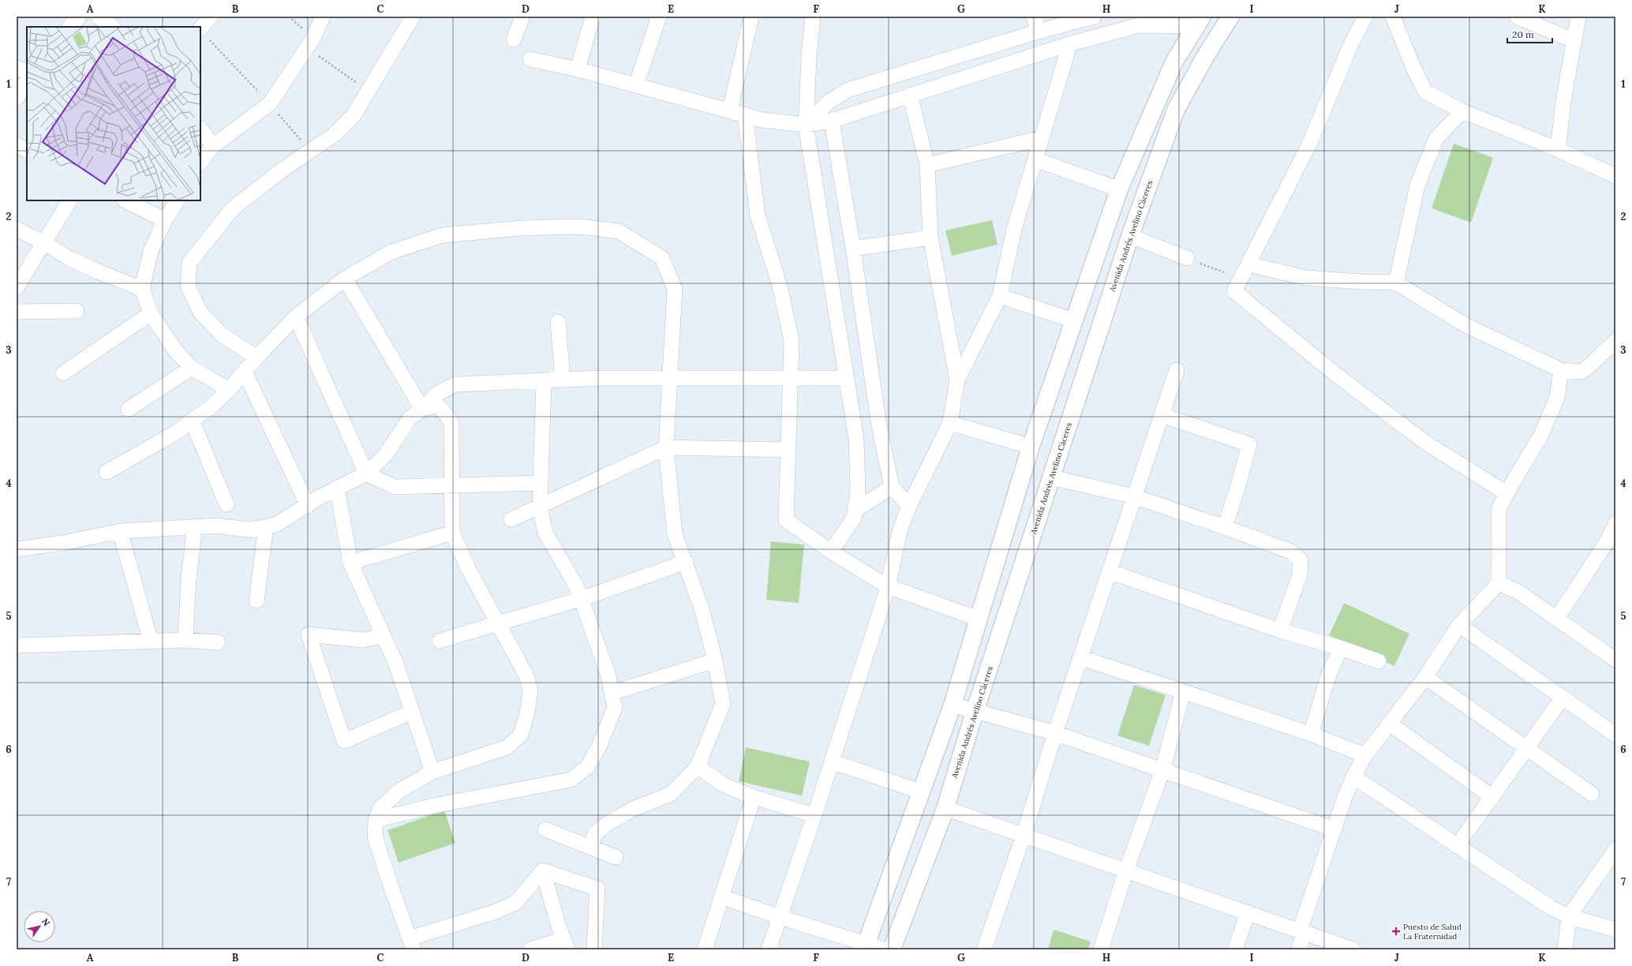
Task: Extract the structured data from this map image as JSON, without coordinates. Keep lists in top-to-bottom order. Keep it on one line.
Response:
{"streets":{"street":["Avenida Andrés Avelino Cáceres"]},"places":{"health":["Puesto de Salud La Fraternidad"]},"scale_bar":"20 m","north":"top right","grid":{"columns":["A","B","C","D","E","F","G","H","I","J","K"],"rows":["1","2","3","4","5","6","7"]}}
